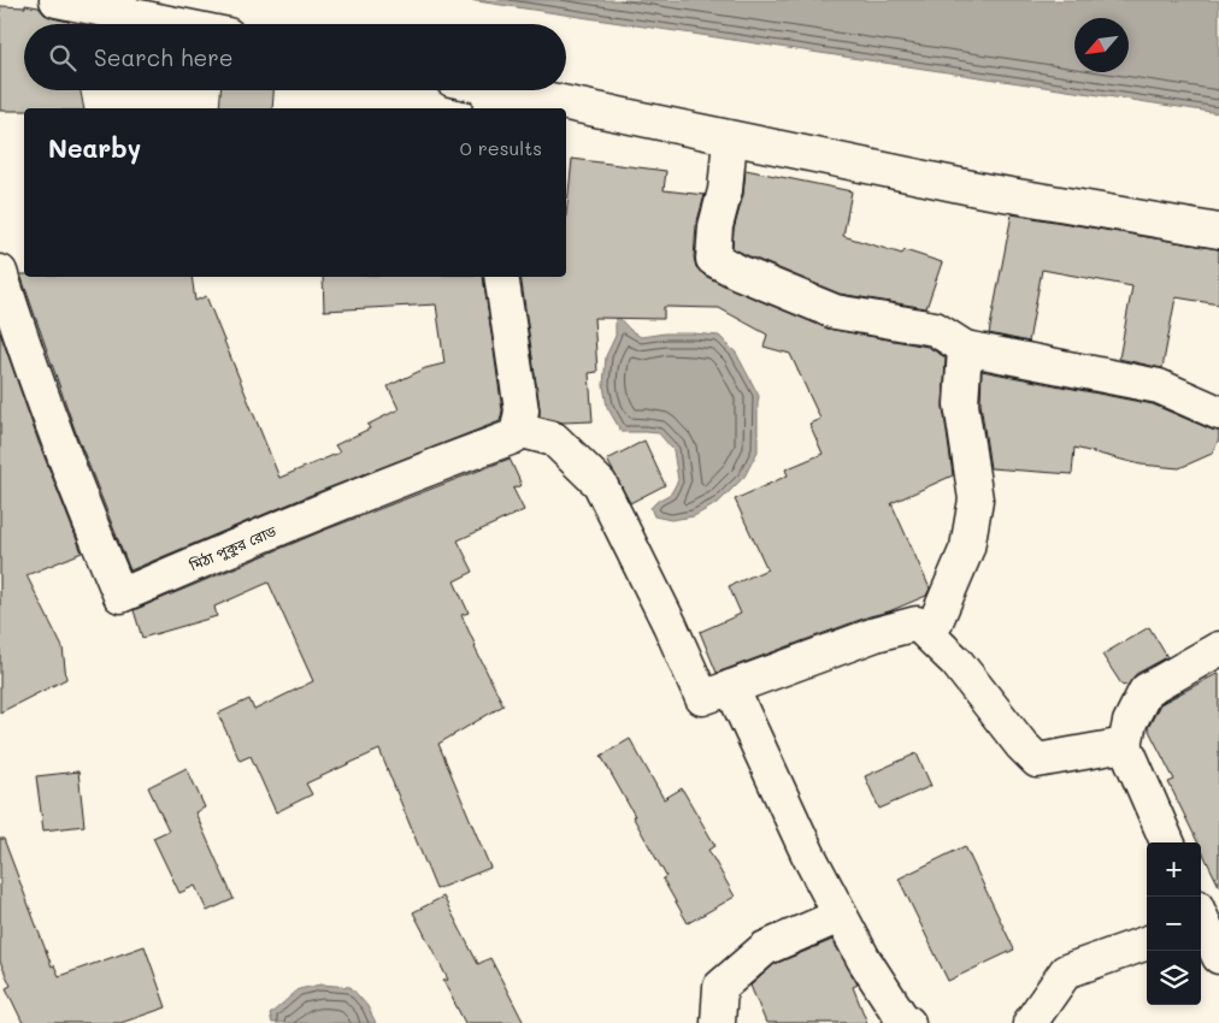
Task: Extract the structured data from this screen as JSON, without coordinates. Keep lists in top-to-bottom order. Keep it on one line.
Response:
{"streets":{"street":["মিঠা পুকুর রোড"]},"north":"bottom left","page":{"search":"Search here","heading":["Nearby","0 results"],"map_buttons":["+","−"]}}
